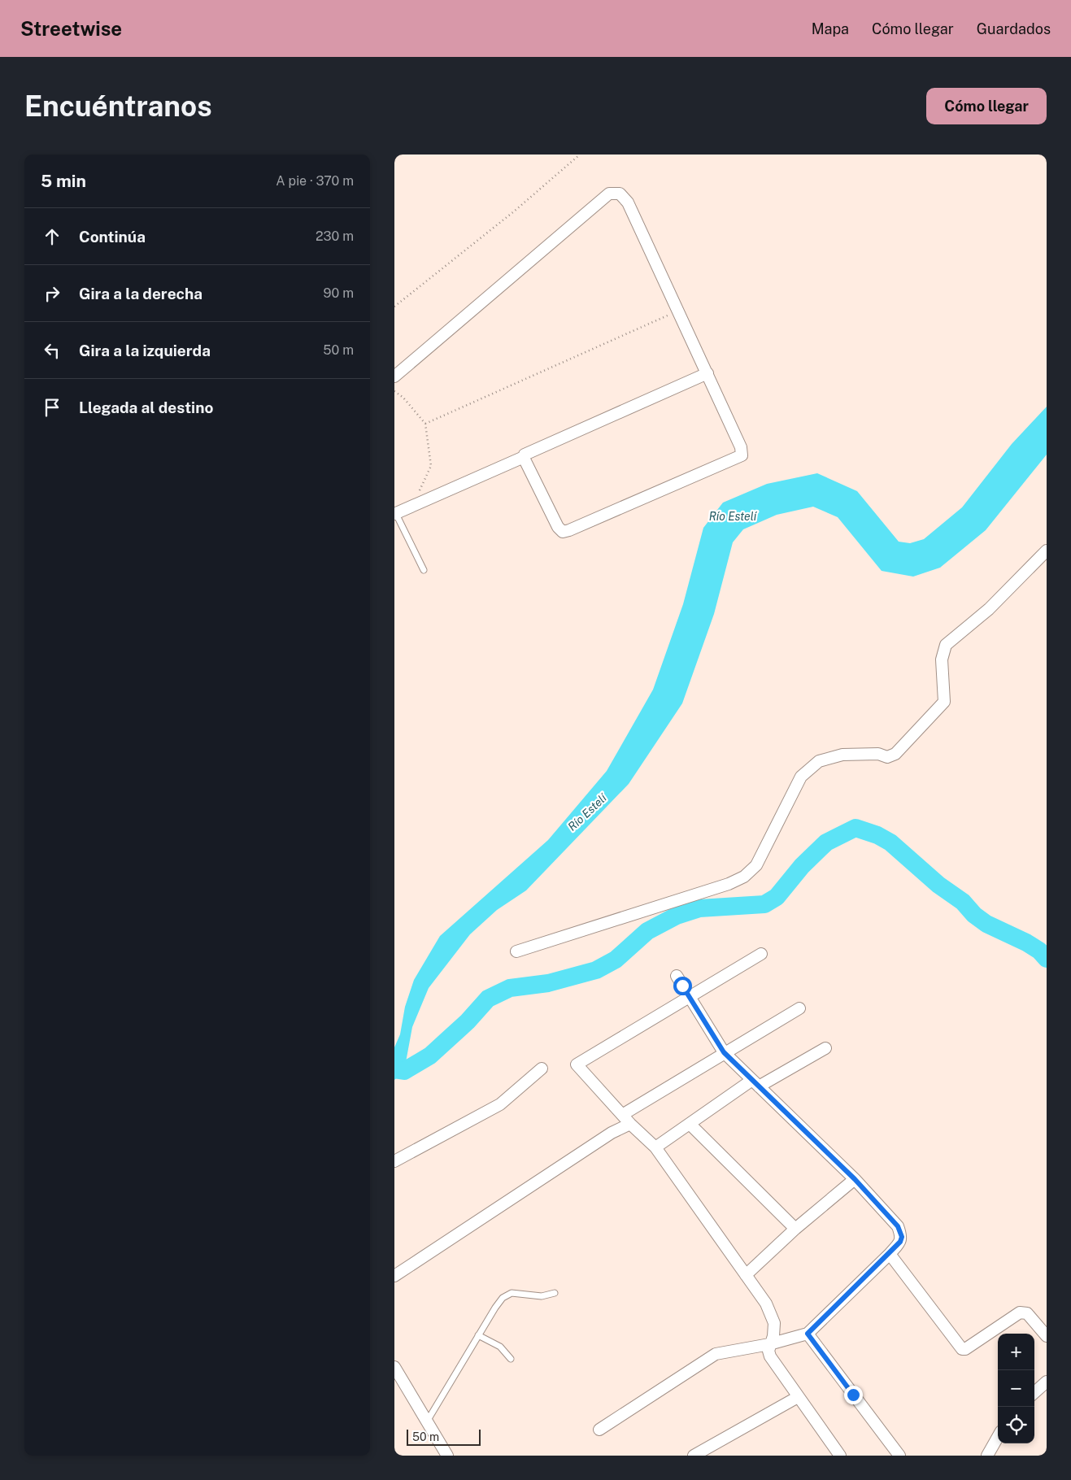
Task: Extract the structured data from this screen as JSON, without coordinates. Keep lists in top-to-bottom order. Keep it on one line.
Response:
{"water":["Río Estelí"],"scale_bar":"50 m","page":{"header":"Streetwise","nav":["Mapa","Cómo llegar","Guardados"],"buttons":"Cómo llegar","title":"Encuéntranos","heading":["5 min","A pie · 370 m"],"list":[["Continúa","230 m"],["Gira a la derecha","90 m"],["Gira a la izquierda","50 m"],"Llegada al destino"],"map_buttons":["+","−"],"scale":"50 m"}}
